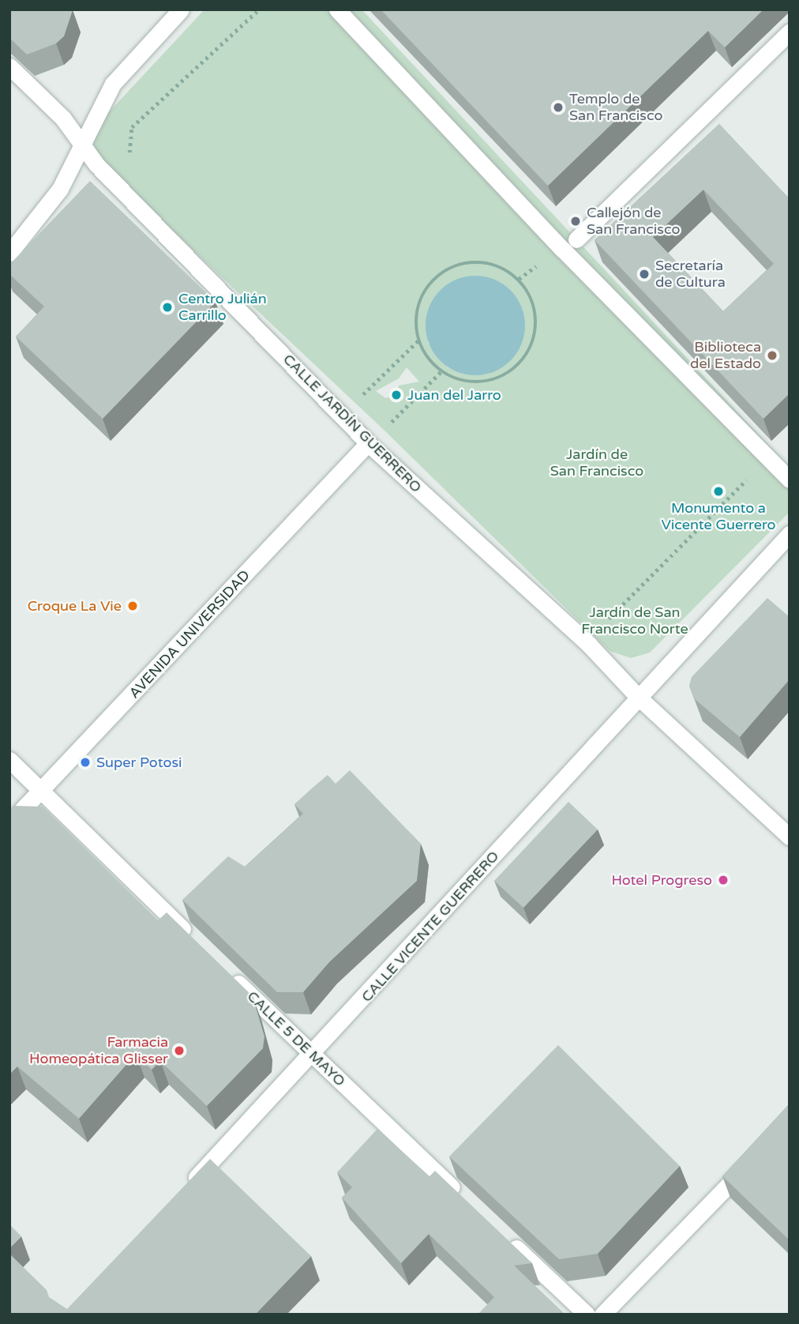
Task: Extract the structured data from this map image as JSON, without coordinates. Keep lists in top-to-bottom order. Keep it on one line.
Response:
{"streets":{"street":["CALLE JARDÍN GUERRERO","AVENIDA UNIVERSIDAD","CALLE VICENTE GUERRERO","CALLE 5 DE MAYO"]},"crossings":[["CALLE JARDÍN GUERRERO","AVENIDA UNIVERSIDAD"],["CALLE JARDÍN GUERRERO","CALLE VICENTE GUERRERO"],["CALLE VICENTE GUERRERO","CALLE 5 DE MAYO"]],"parks":["Jardín de San Francisco","Jardín de San Francisco Norte"],"places":["Templo de San Francisco","Callejón de San Francisco","Secretaría de Cultura","Centro Julián Carrillo","Biblioteca del Estado","Juan del Jarro","Monumento a Vicente Guerrero","Croque La Vie","Super Potosi","Hotel Progreso","Farmacia Homeopática Glisser"]}
